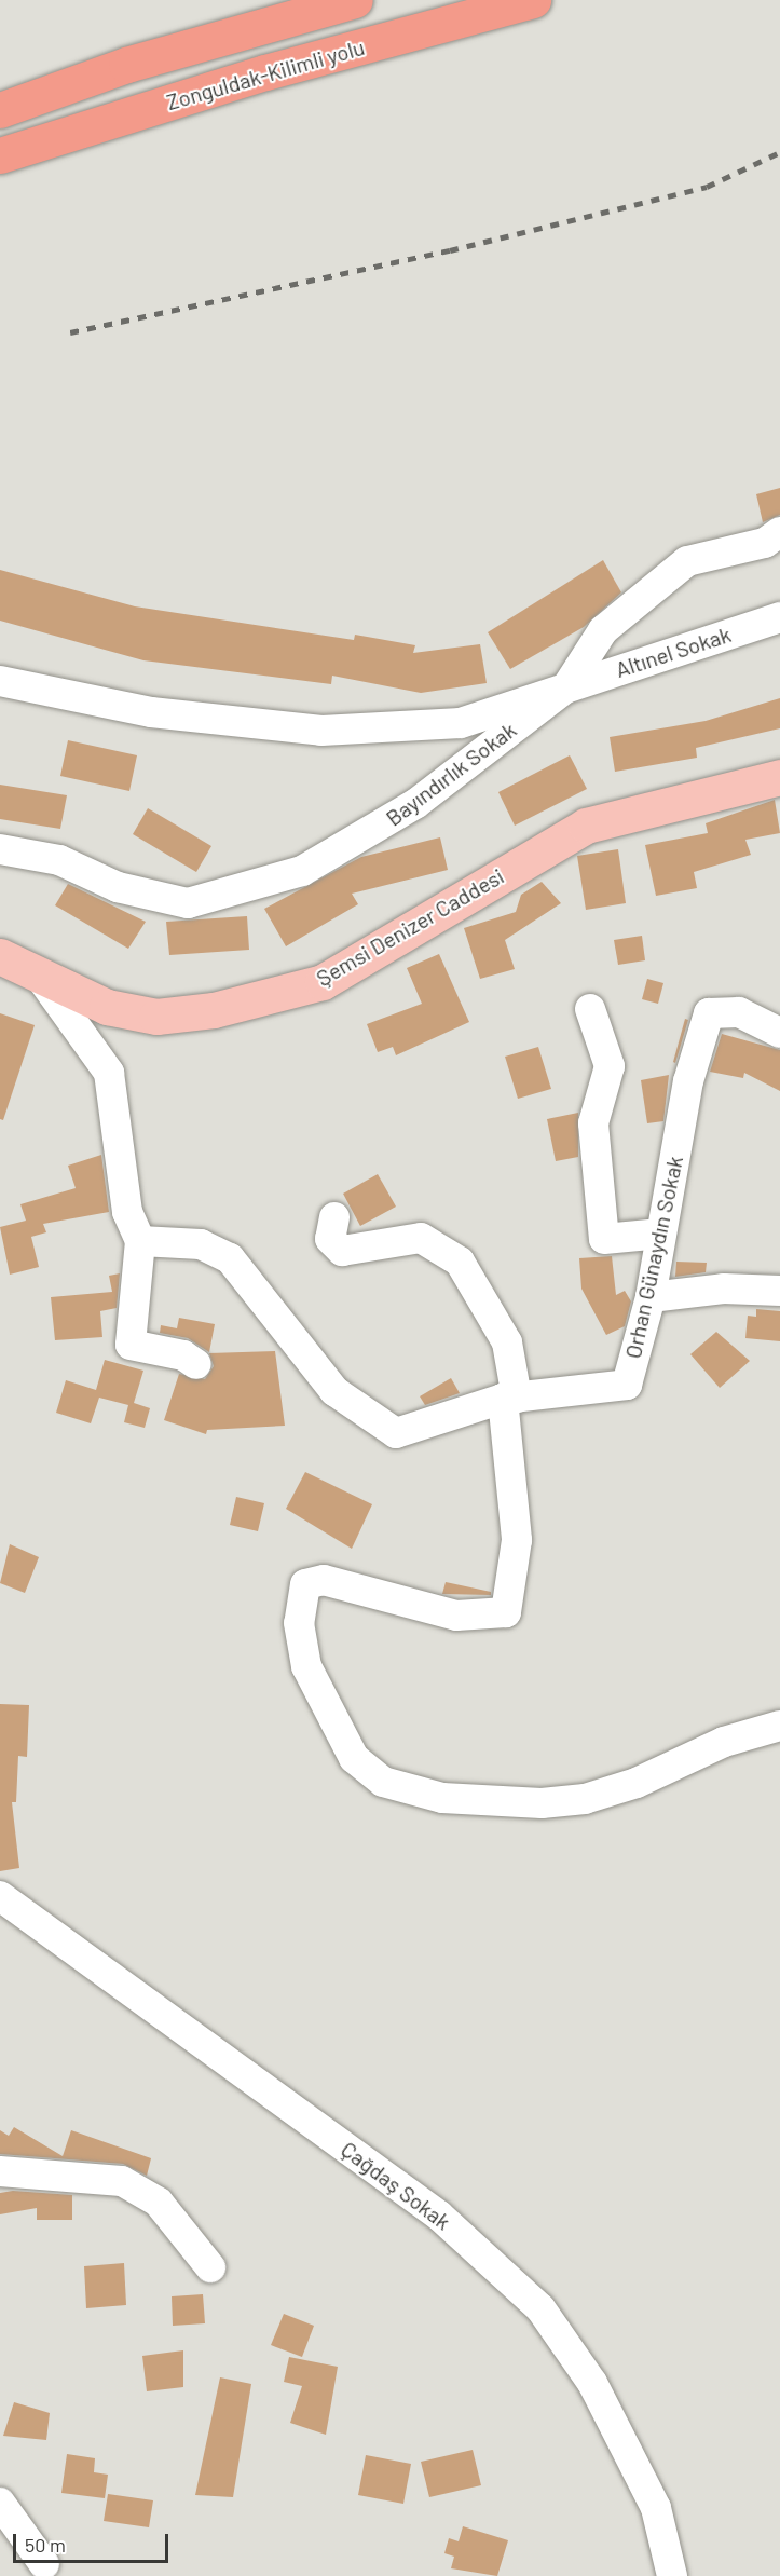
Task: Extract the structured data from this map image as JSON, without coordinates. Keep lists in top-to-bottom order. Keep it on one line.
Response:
{"streets":{"highway":["Zonguldak-Kilimli yolu"],"main road":["Şemsi Denizer Caddesi"],"street":["Altınel Sokak","Bayındırlık Sokak","Orhan Günaydın Sokak","Çağdaş Sokak"]},"crossings":[["Altınel Sokak","Bayındırlık Sokak"]],"scale_bar":"50 m"}
